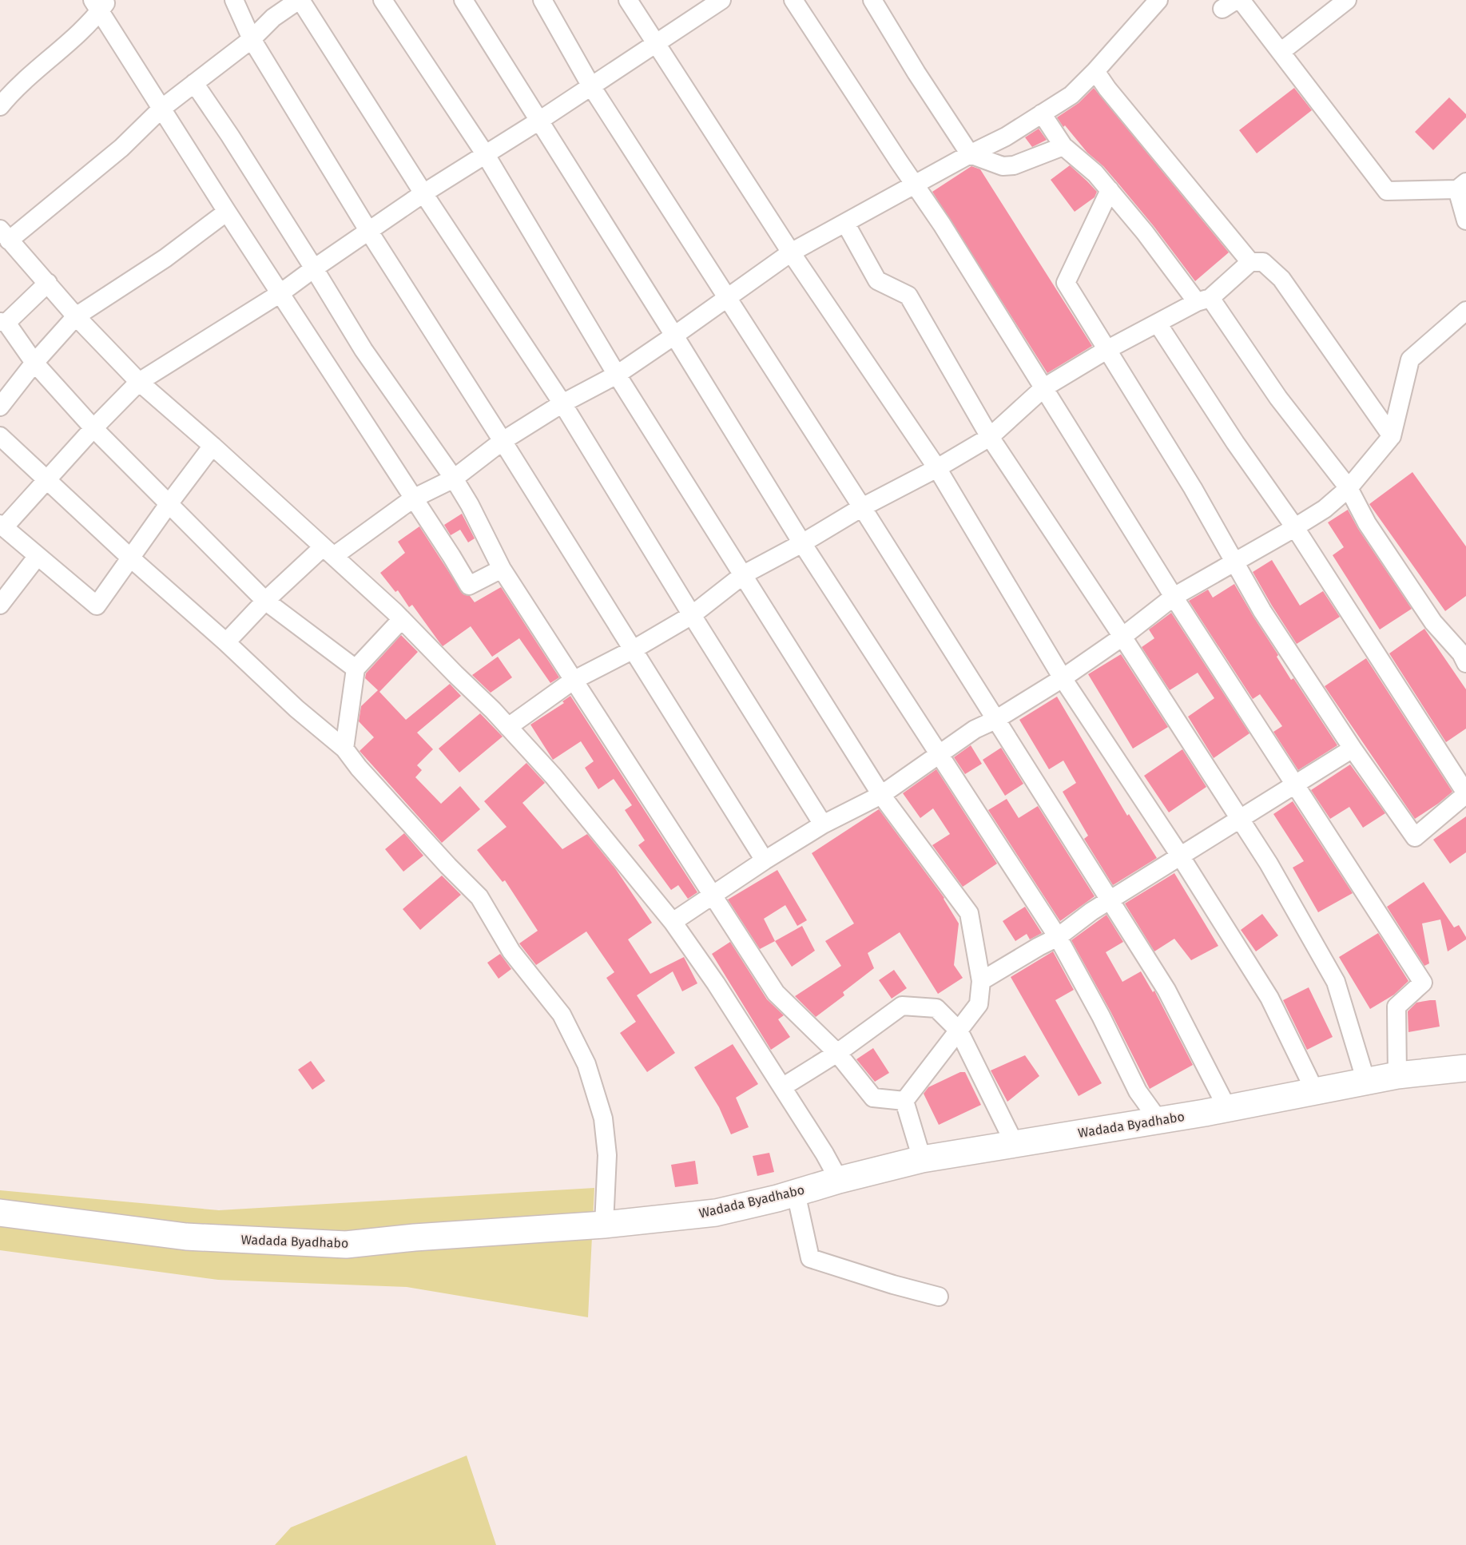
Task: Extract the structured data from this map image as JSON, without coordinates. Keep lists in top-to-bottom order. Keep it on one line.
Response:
{"streets":{"main road":["Wadada Byadhabo"]}}
